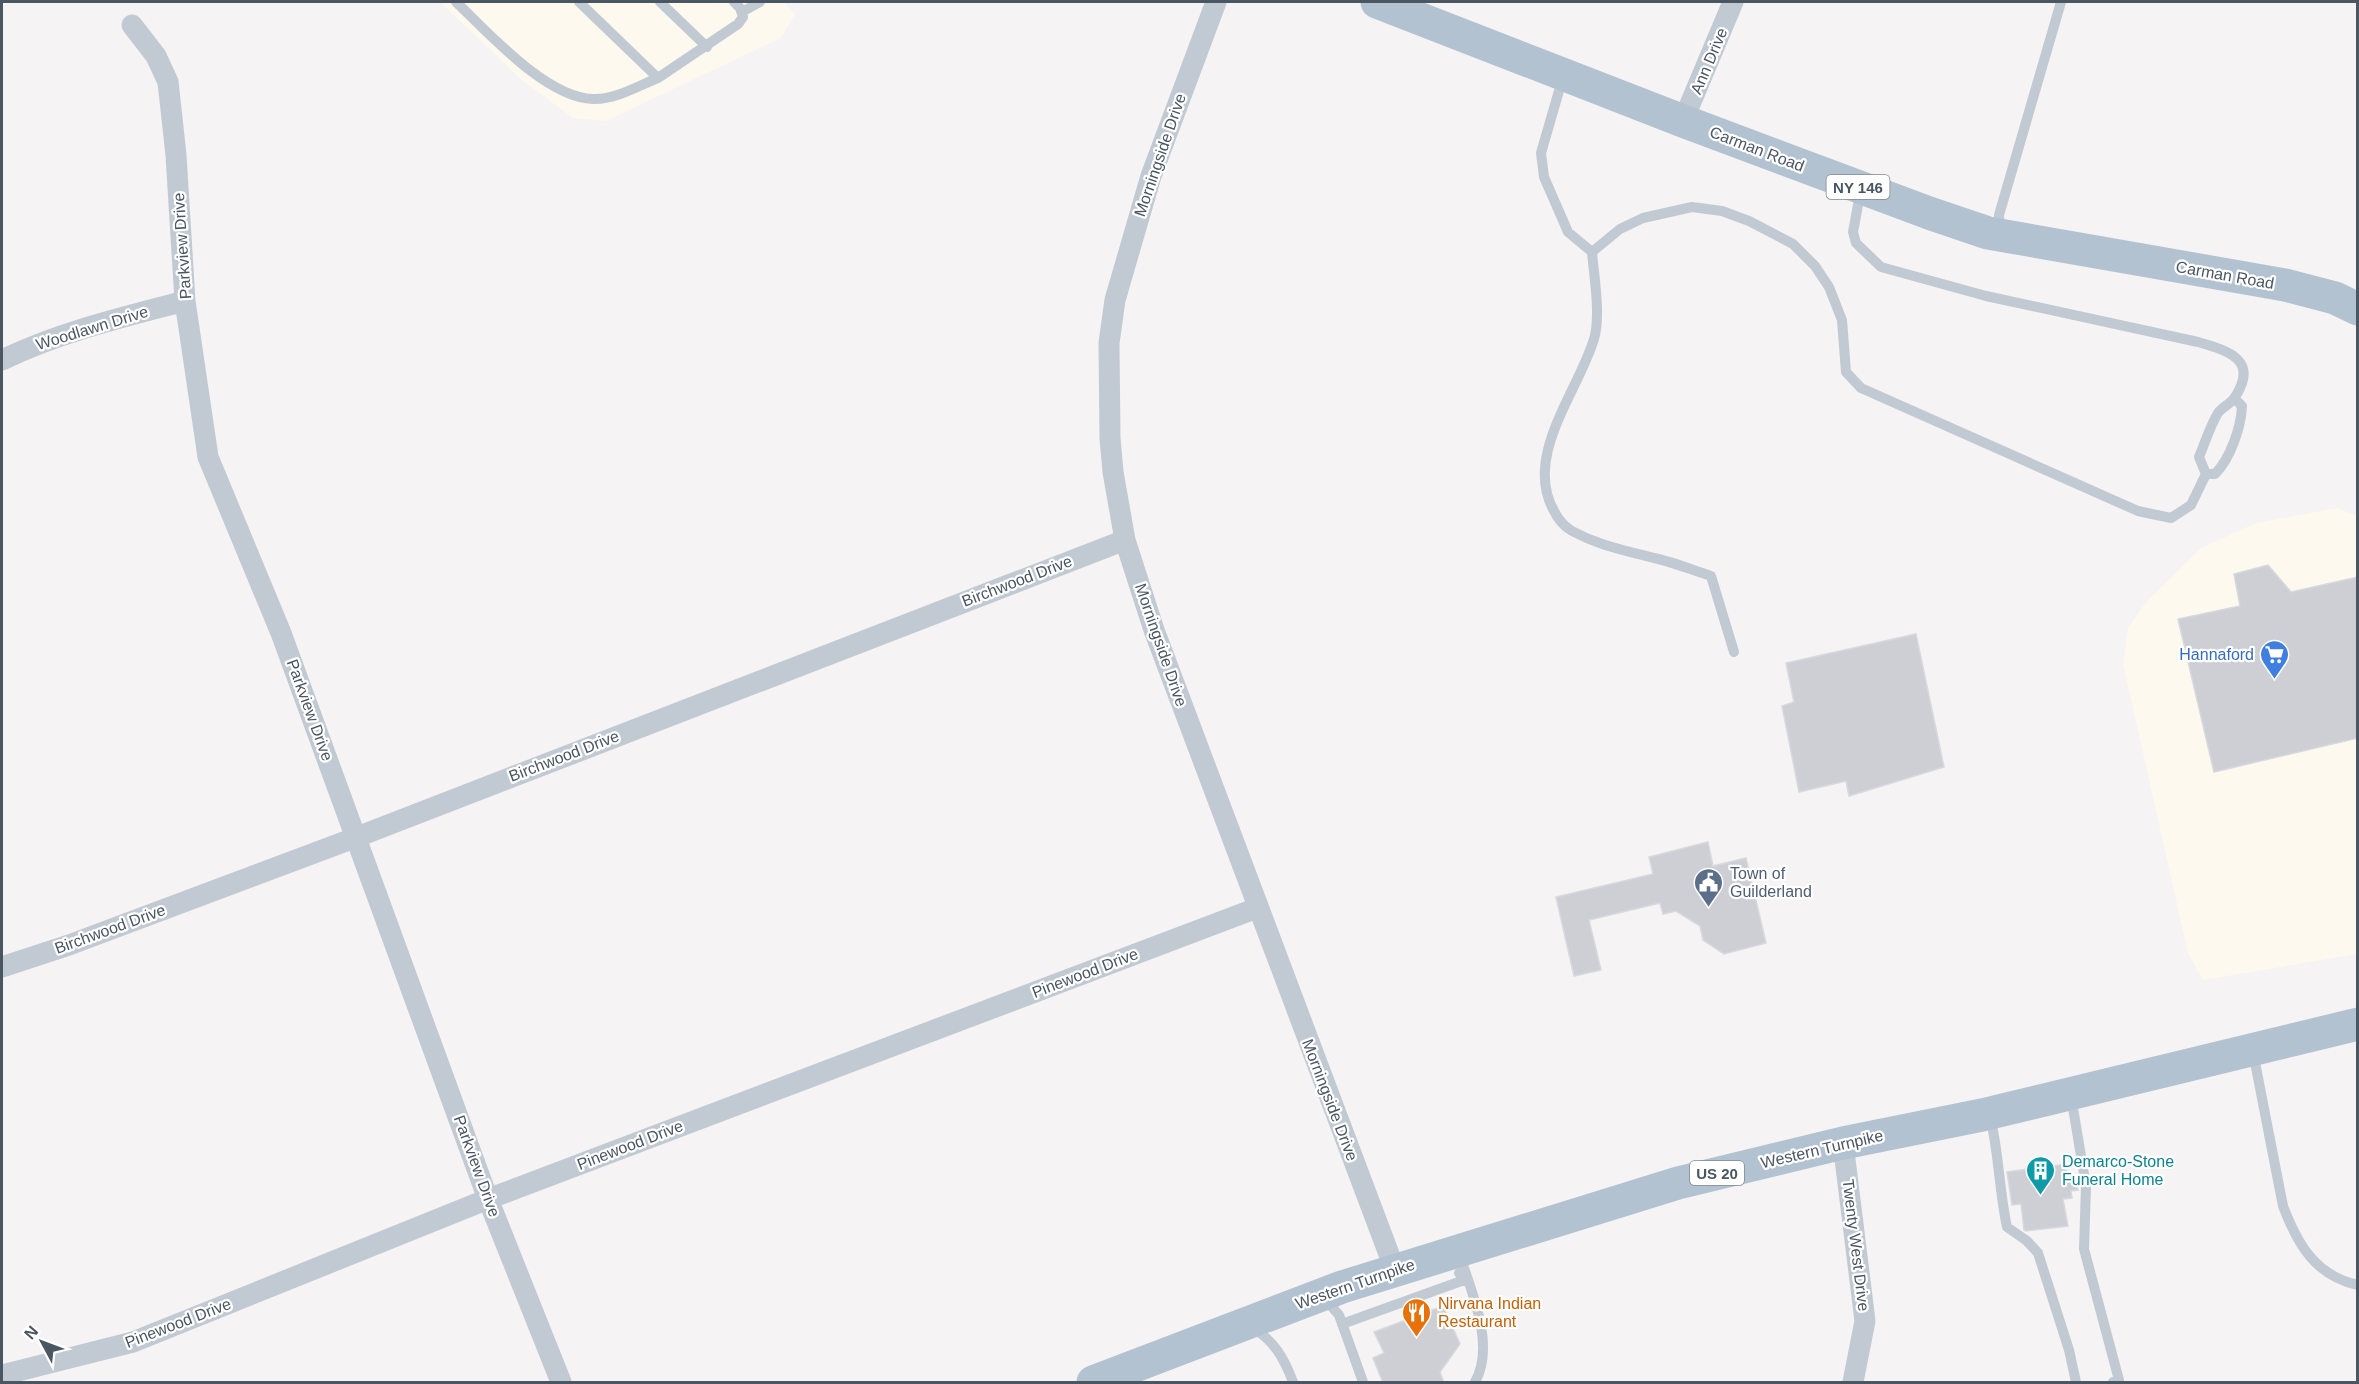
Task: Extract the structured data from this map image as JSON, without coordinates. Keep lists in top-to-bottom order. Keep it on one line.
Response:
{"streets":{"main road":["Carman Road","NY 146","Western Turnpike","US 20"],"street":["Ann Drive","Morningside Drive","Parkview Drive","Woodlawn Drive","Birchwood Drive","Pinewood Drive","Twenty West Drive"]},"crossings":[["Ann Drive","Carman Road"],["Morningside Drive","Birchwood Drive"],["Morningside Drive","Pinewood Drive"],["Morningside Drive","Western Turnpike"],["Parkview Drive","Woodlawn Drive"],["Parkview Drive","Birchwood Drive"],["Parkview Drive","Pinewood Drive"],["Western Turnpike","Twenty West Drive"]],"places":{"supermarket":["Hannaford"],"public building":["Town of Guilderland"],"building":["Demarco-Stone Funeral Home"],"restaurant":["Nirvana Indian Restaurant"]},"north":"top left"}
